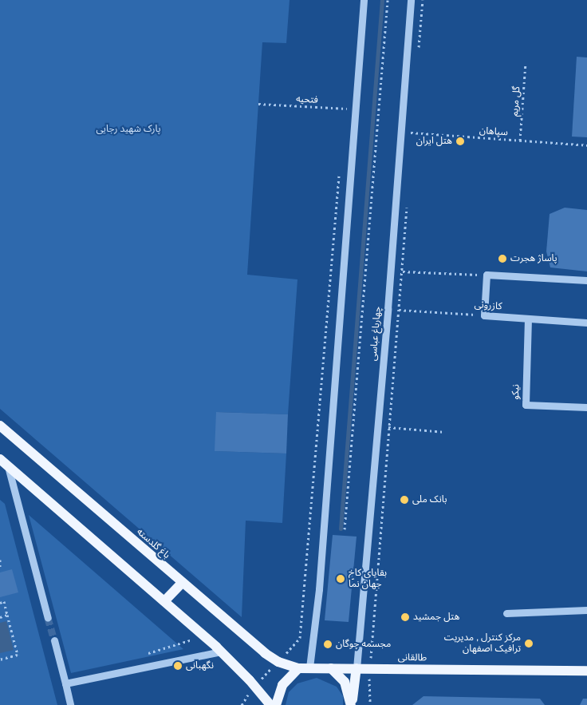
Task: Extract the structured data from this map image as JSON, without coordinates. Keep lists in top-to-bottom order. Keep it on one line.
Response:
{"streets":{"main road":["باغ گلدسته","طالقانی"],"street":["کازرونی","چهارباغ عباسی","نیکو"],"path":["فتحیه","گل مریم","سپاهان"]},"crossings":[["گل مریم","سپاهان"],["سپاهان","چهارباغ عباسی"],["کازرونی","چهارباغ عباسی"],["کازرونی","نیکو"],["چهارباغ عباسی","طالقانی"],["باغ گلدسته","طالقانی"]],"parks":["پارک شهید رجایی"],"places":["هتل ایران","پاساژ هجرت","بانک ملی","بقایای کاخ جهان نما","هتل جمشید","مرکز کنترل , مدیریت ترافیک اصفهان","مجسمه چوگان","نگهبانی"]}
